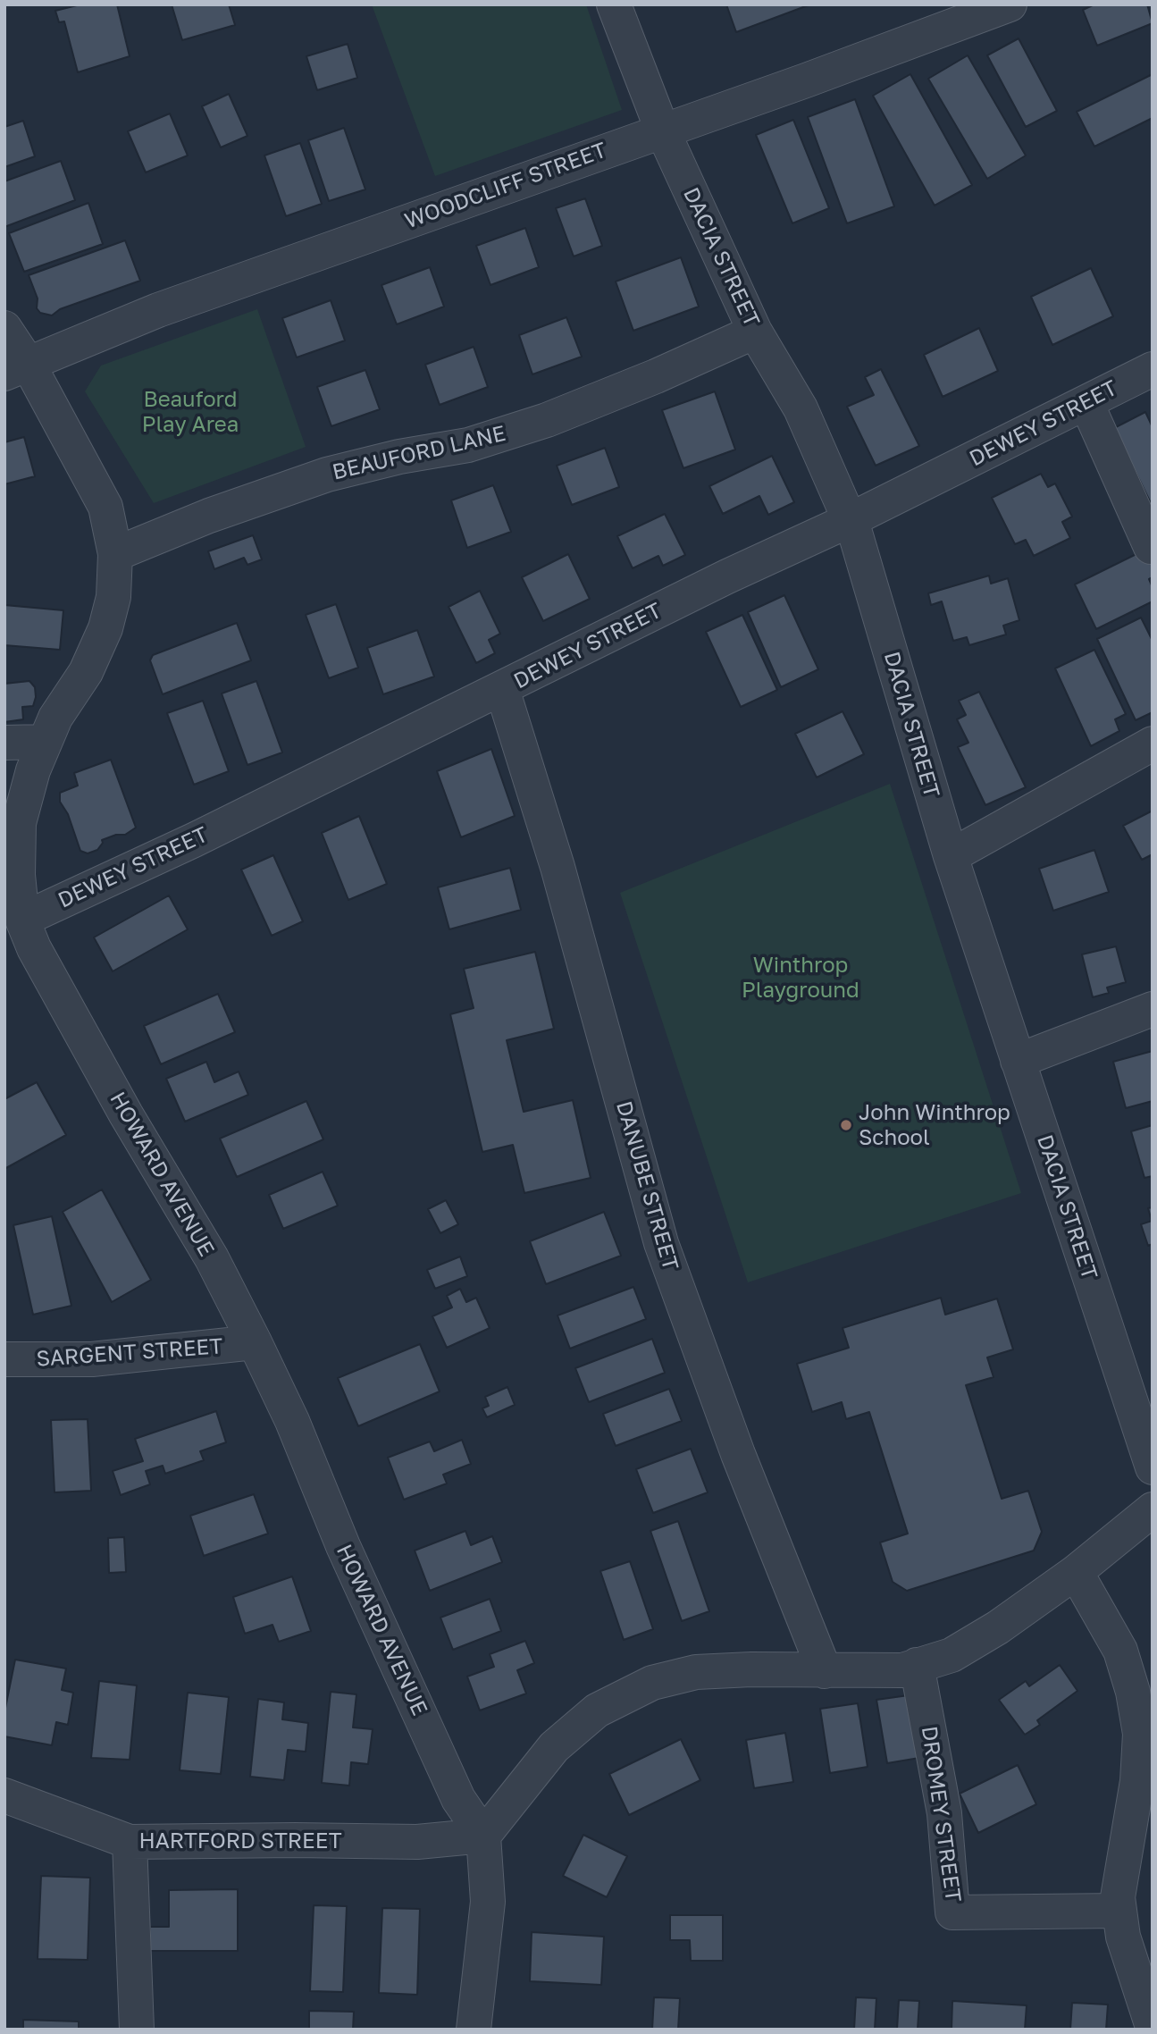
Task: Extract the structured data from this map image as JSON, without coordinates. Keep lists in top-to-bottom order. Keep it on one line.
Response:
{"streets":{"street":["WOODCLIFF STREET","DACIA STREET","DEWEY STREET","BEAUFORD LANE","HOWARD AVENUE","DANUBE STREET","SARGENT STREET","DROMEY STREET","HARTFORD STREET"]},"crossings":[["WOODCLIFF STREET","DACIA STREET"],["WOODCLIFF STREET","HOWARD AVENUE"],["DACIA STREET","DEWEY STREET"],["DACIA STREET","BEAUFORD LANE"],["DEWEY STREET","HOWARD AVENUE"],["DEWEY STREET","DANUBE STREET"],["BEAUFORD LANE","HOWARD AVENUE"],["HOWARD AVENUE","SARGENT STREET"],["HOWARD AVENUE","HARTFORD STREET"]],"parks":["Beauford Play Area","Winthrop Playground"],"places":["John Winthrop School"]}
